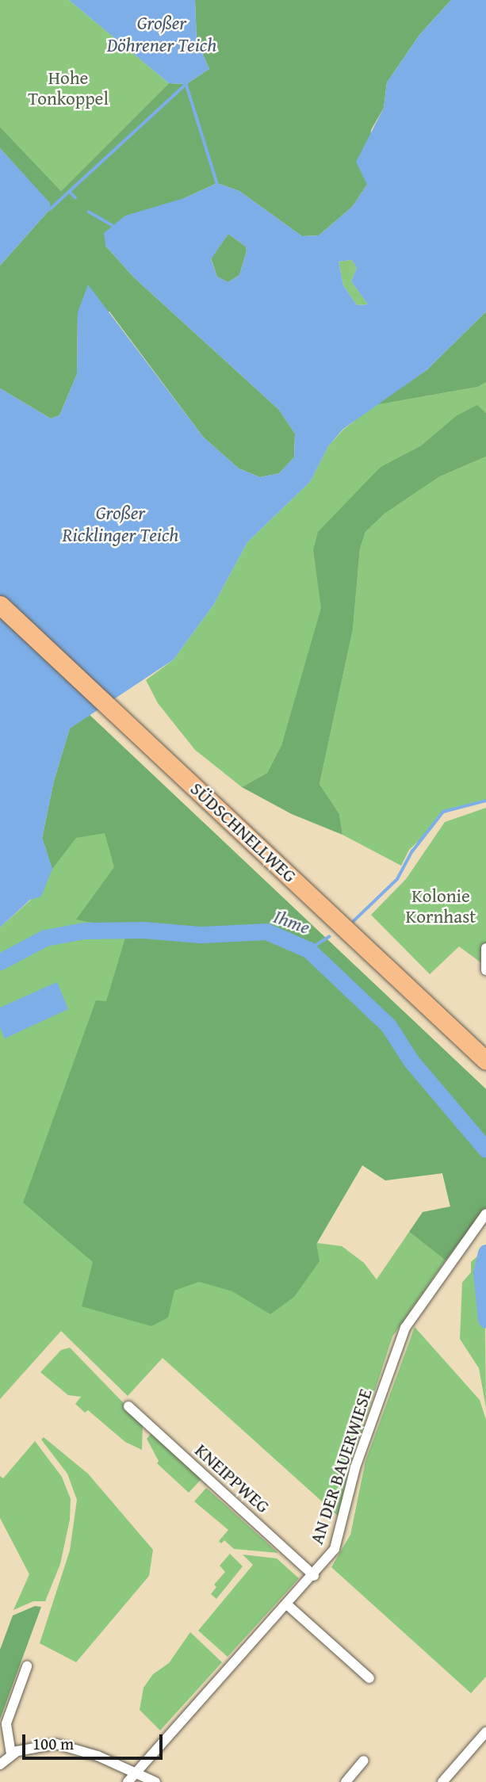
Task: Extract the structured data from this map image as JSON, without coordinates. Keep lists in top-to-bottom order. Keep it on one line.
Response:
{"streets":{"highway":["SÜDSCHNELLWEG"],"street":["AN DER BAUERWIESE","KNEIPPWEG"]},"crossings":[["AN DER BAUERWIESE","KNEIPPWEG"]],"water":["Großer Döhrener Teich","Großer Ricklinger Teich","Ihme"],"parks":["Hohe Tonkoppel","Kolonie Kornhast"],"scale_bar":"100 m"}
